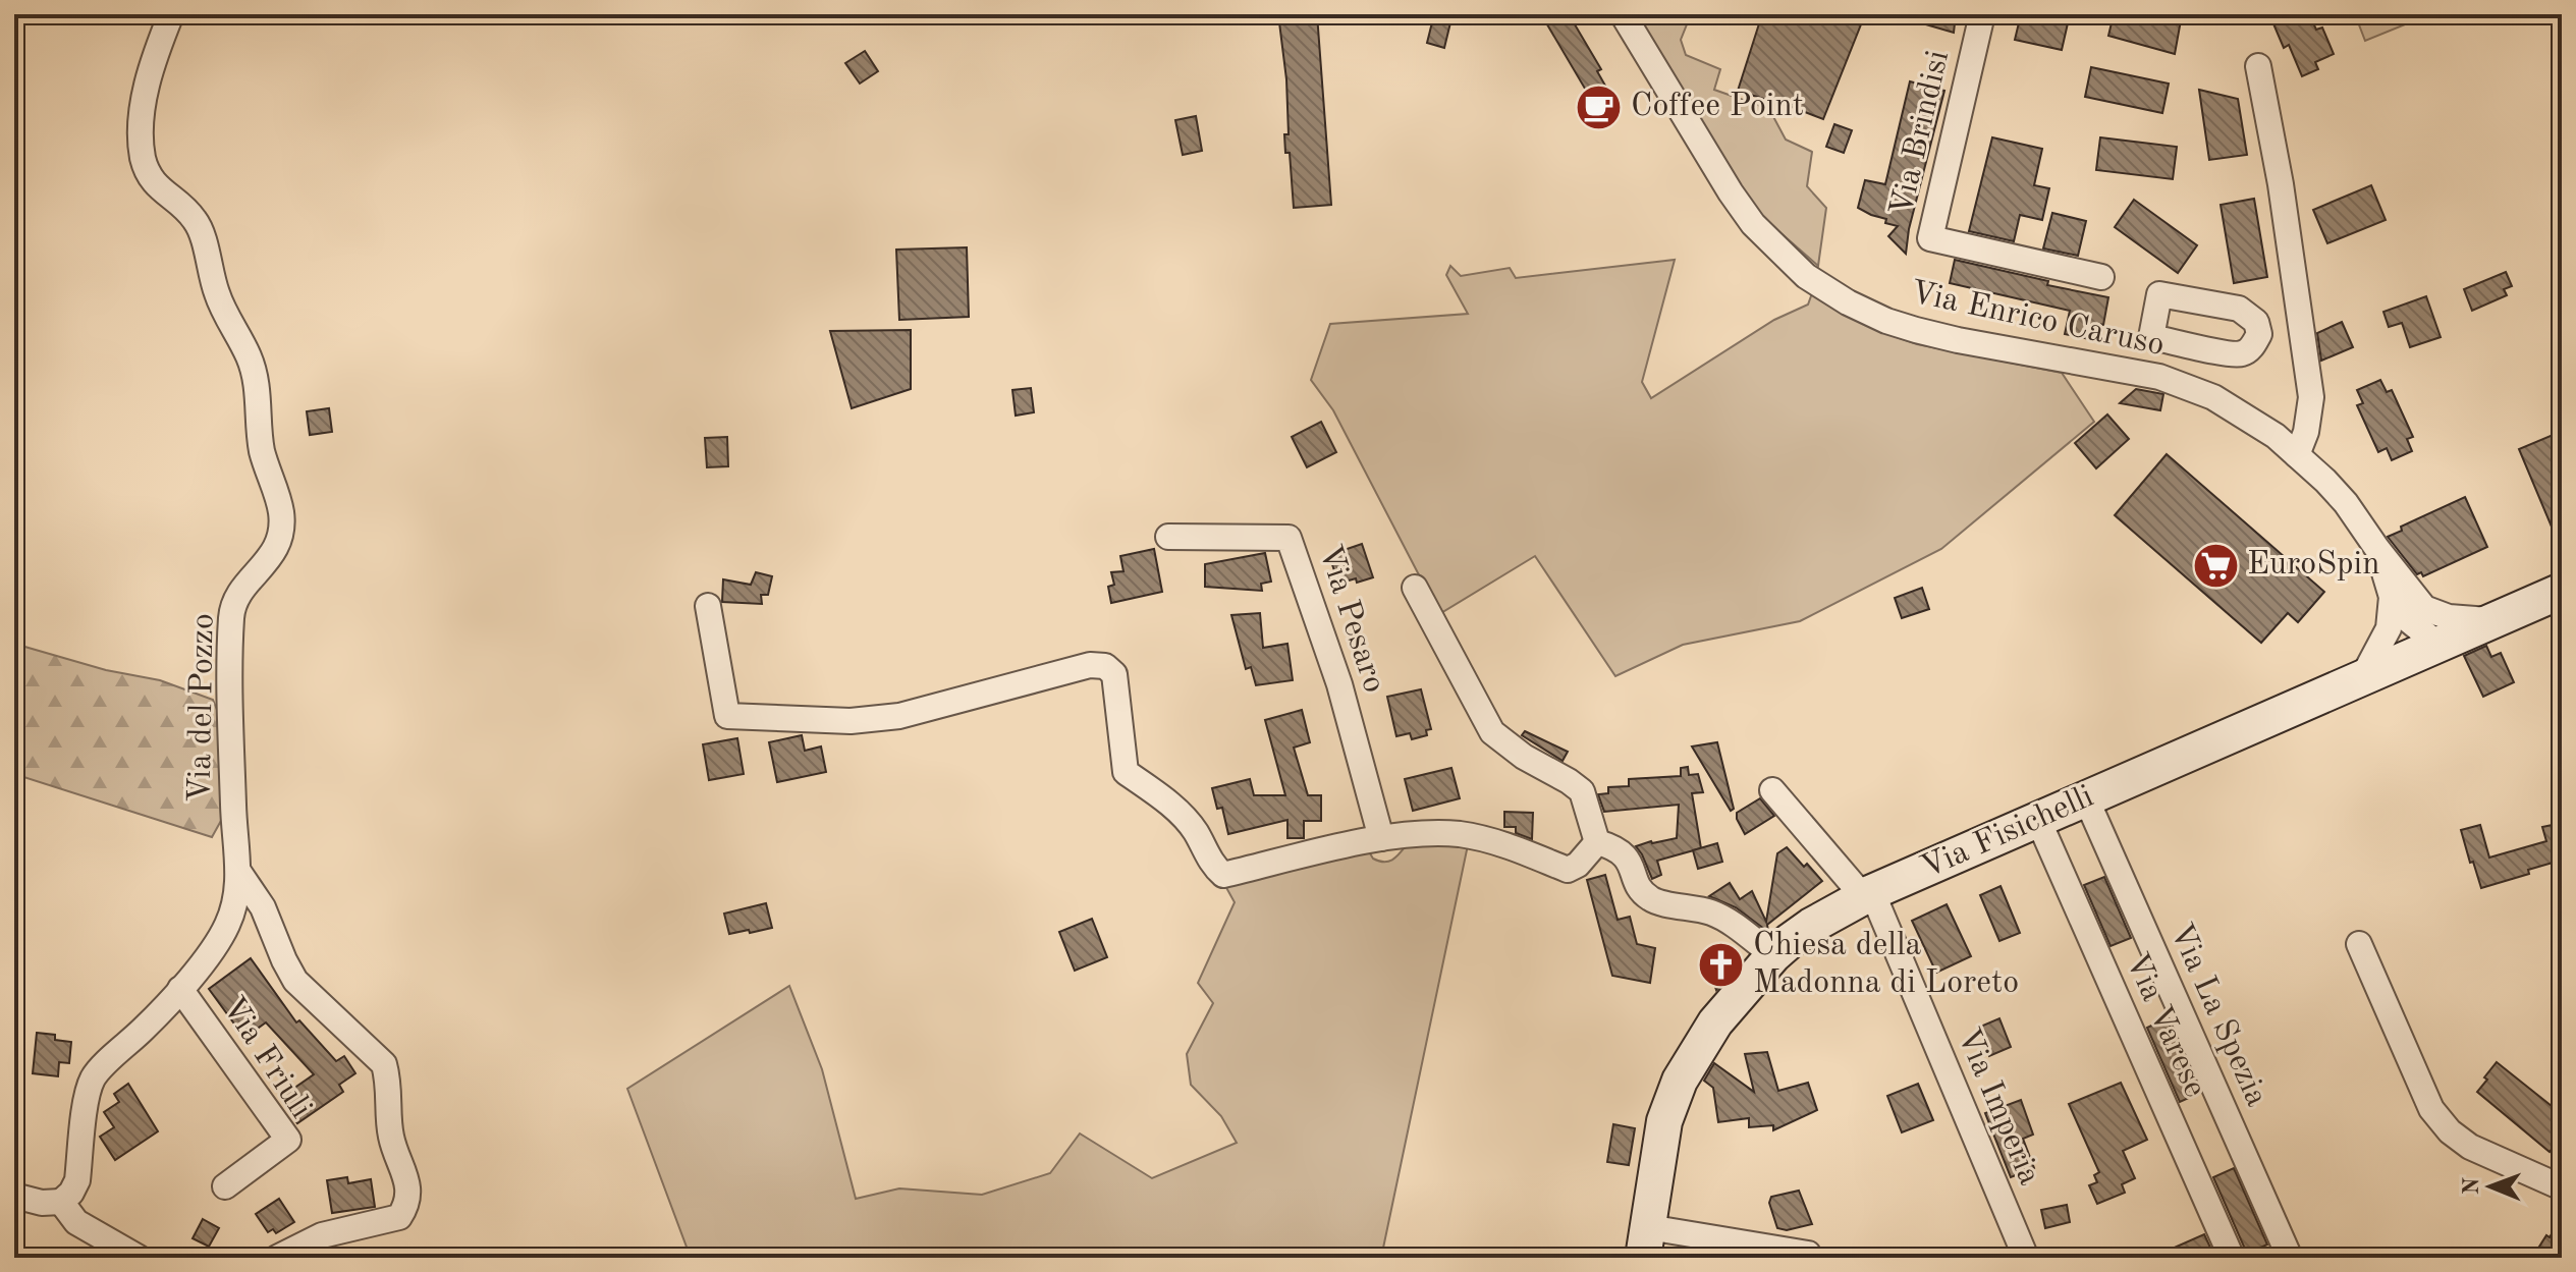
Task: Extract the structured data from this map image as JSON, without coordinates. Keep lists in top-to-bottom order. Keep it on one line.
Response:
{"streets":{"main road":["Via Fisichelli"],"street":["Via Brindisi","Via Enrico Caruso","Via Pesaro","Via del Pozzo","Via La Spezia","Via Varese","Via Friuli","Via Imperia"]},"crossings":[["Via del Pozzo","Via Friuli"],["Via Fisichelli","Via La Spezia"],["Via Fisichelli","Via Varese"],["Via Fisichelli","Via Imperia"]],"places":{"cafe":["Coffee Point"],"supermarket":["EuroSpin"],"church":["Chiesa della Madonna di Loreto"]},"north":"left"}
